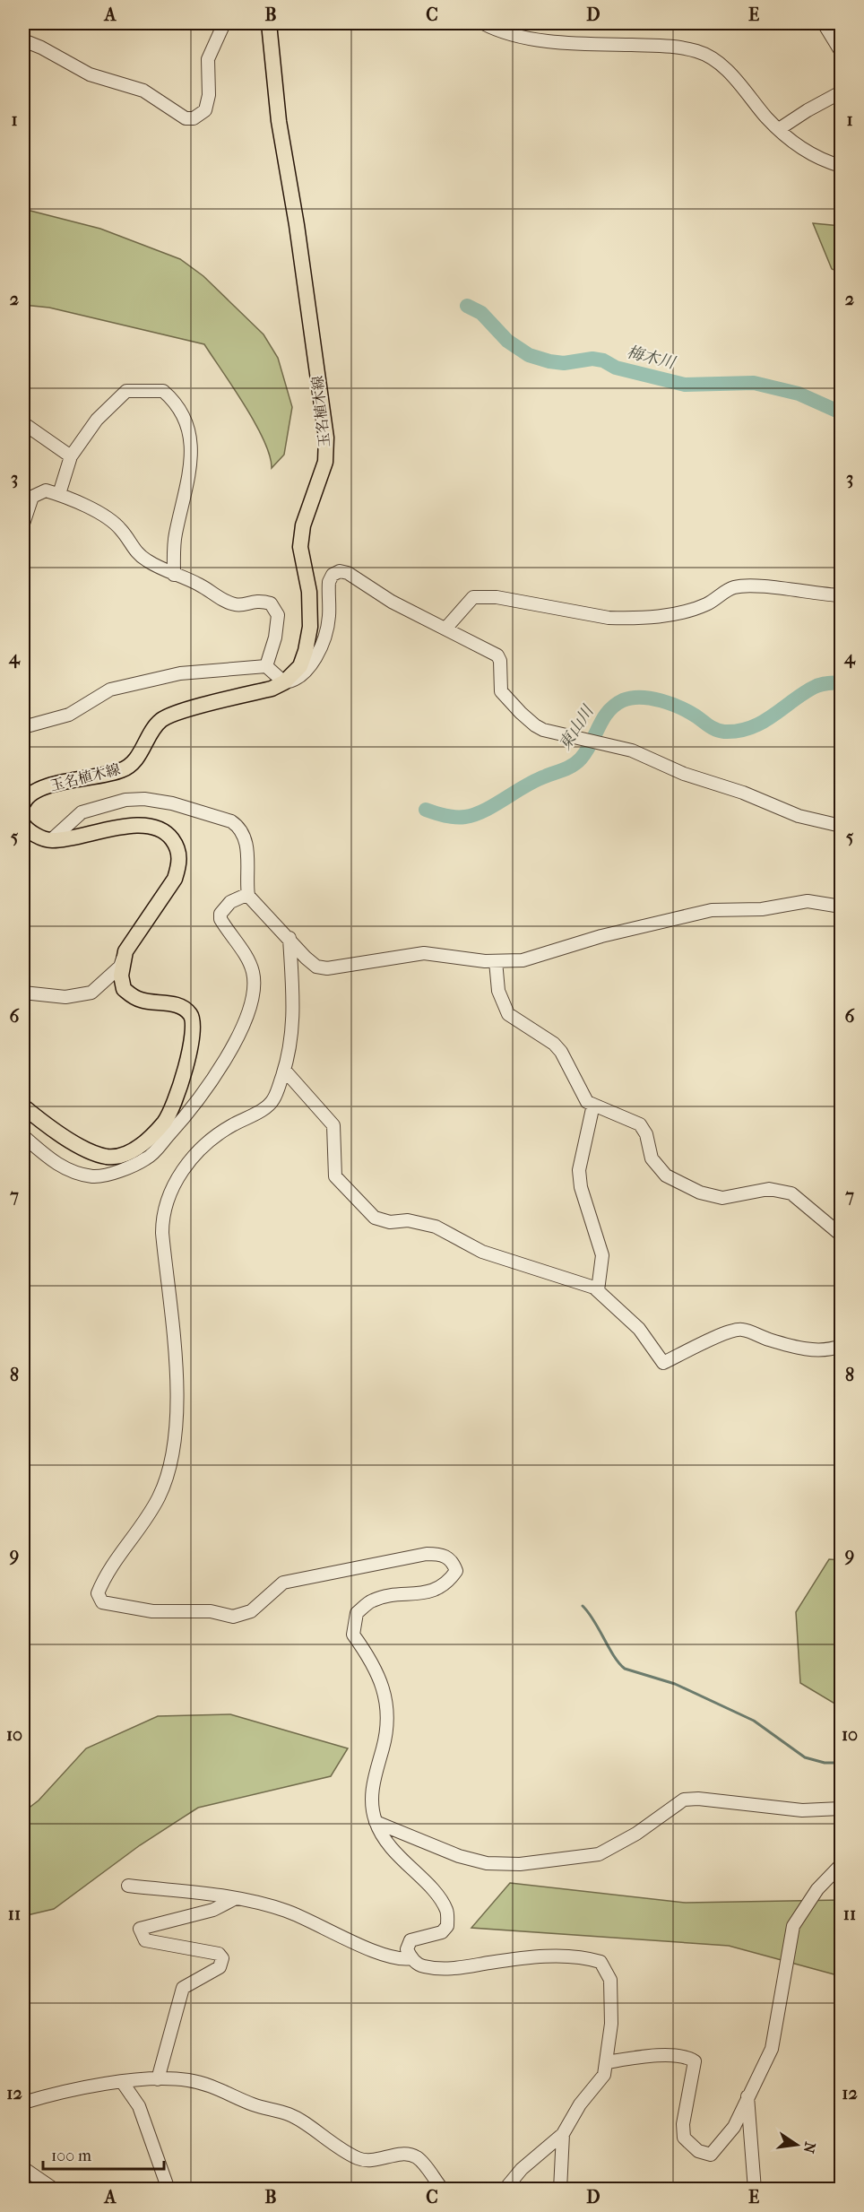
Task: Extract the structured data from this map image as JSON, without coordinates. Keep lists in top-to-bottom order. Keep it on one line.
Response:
{"streets":{"main road":["玉名植木線"]},"water":["梅木川","東山川"],"scale_bar":"100 m","north":"right","grid":{"columns":["A","B","C","D","E"],"rows":["1","2","3","4","5","6","7","8","9","10","11","12"]}}
